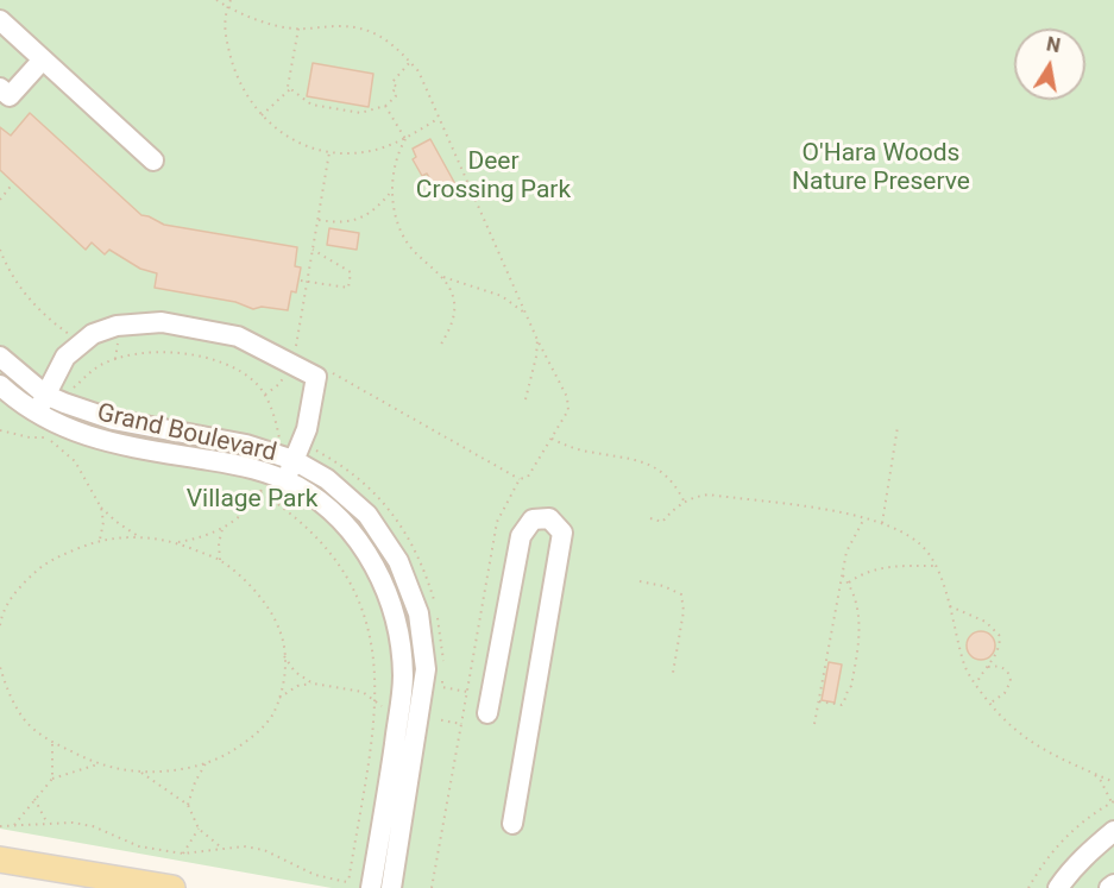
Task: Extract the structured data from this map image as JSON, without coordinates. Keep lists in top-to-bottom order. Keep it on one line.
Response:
{"streets":{"street":["Grand Boulevard"]},"parks":["O'Hara Woods Nature Preserve","Deer Crossing Park","Village Park"],"north":"top"}
